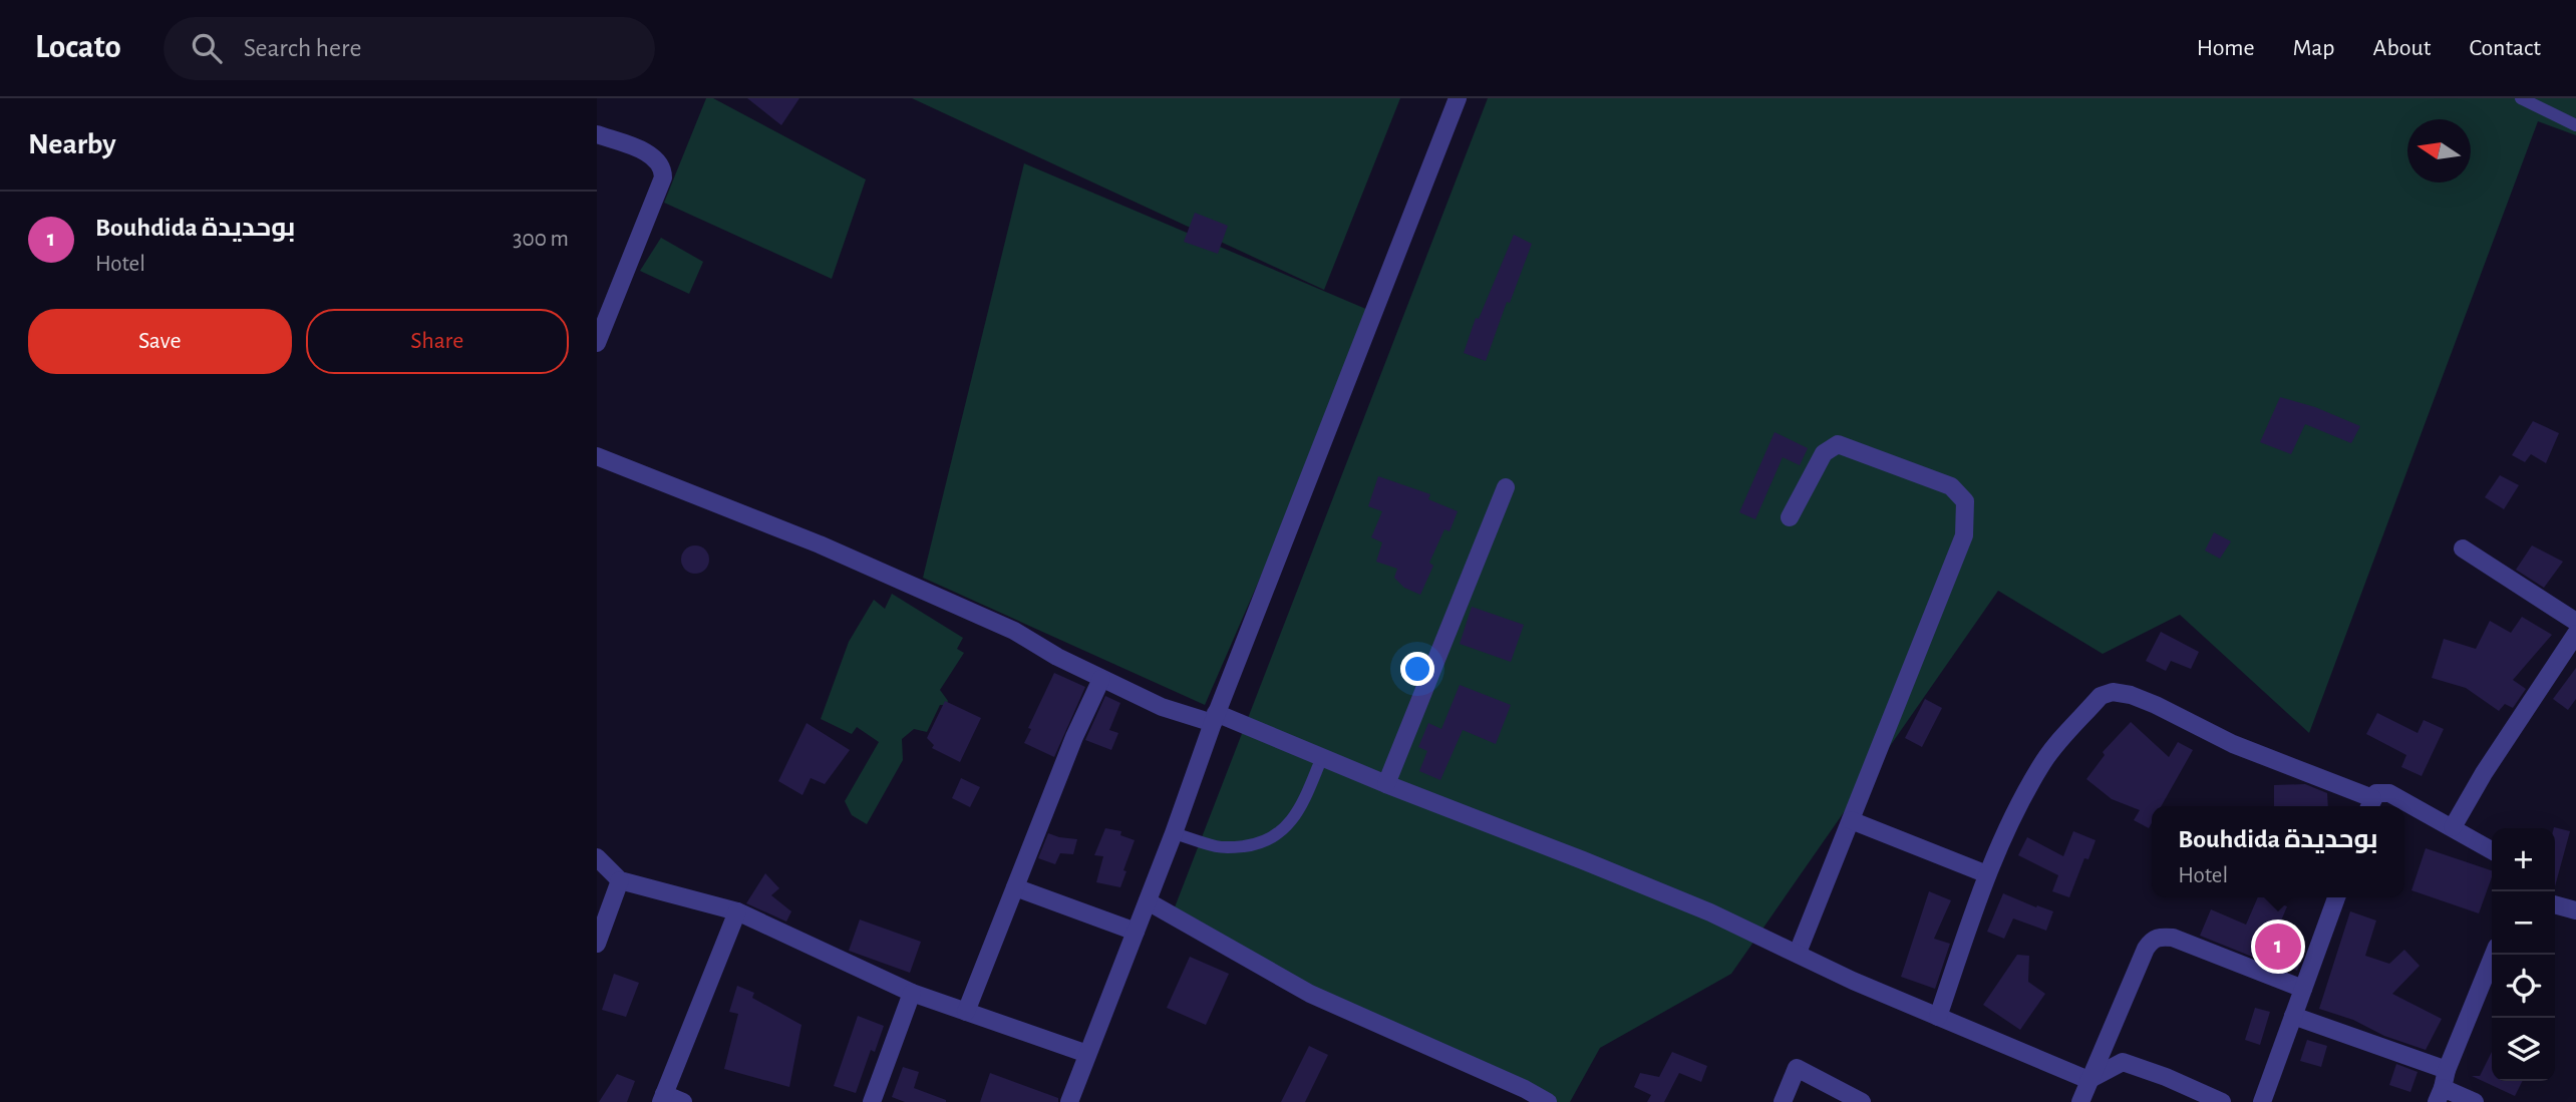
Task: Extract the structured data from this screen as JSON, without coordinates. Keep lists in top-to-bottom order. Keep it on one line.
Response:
{"north":"left","page":{"header":"Locato","search":"Search here","nav":["Home","Map","About","Contact"],"heading":"Nearby","list":[{"mark":"1","name":"Bouhdida بوحديدة","note":"Hotel","value":"300 m"}],"buttons":["Save","Share"],"popup":["Bouhdida بوحديدة","Hotel"],"map_buttons":["+","−"],"pins":"1"}}
